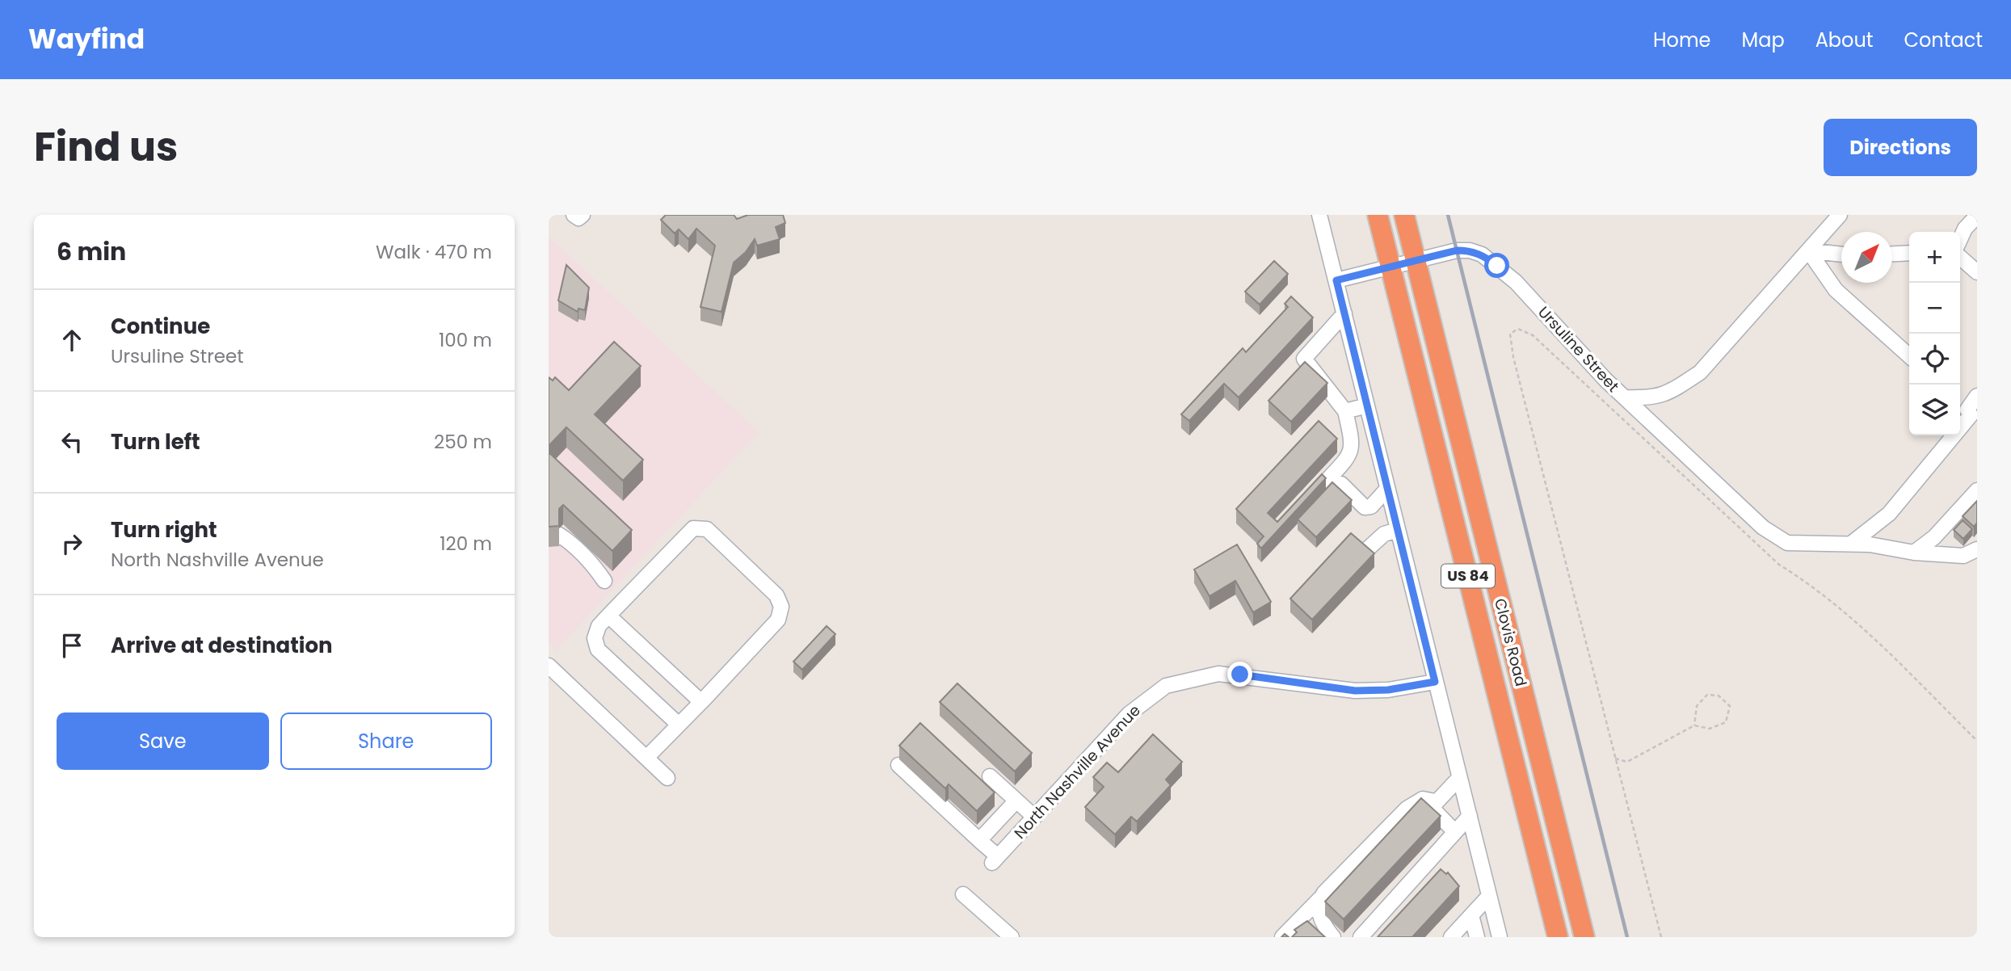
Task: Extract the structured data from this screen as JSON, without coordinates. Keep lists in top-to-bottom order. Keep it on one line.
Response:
{"streets":{"highway":["US 84","Clovis Road"],"street":["Ursuline Street","North Nashville Avenue"]},"crossings":[["Ursuline Street","Clovis Road"]],"north":"top right","page":{"header":"Wayfind","nav":["Home","Map","About","Contact"],"title":"Find us","buttons":["Directions",["Save","Share"]],"heading":["6 min","Walk · 470 m"],"map_buttons":["+","−"],"list":[["Continue","Ursuline Street","100 m"],["Turn left","250 m"],["Turn right","North Nashville Avenue","120 m"],"Arrive at destination"]}}
